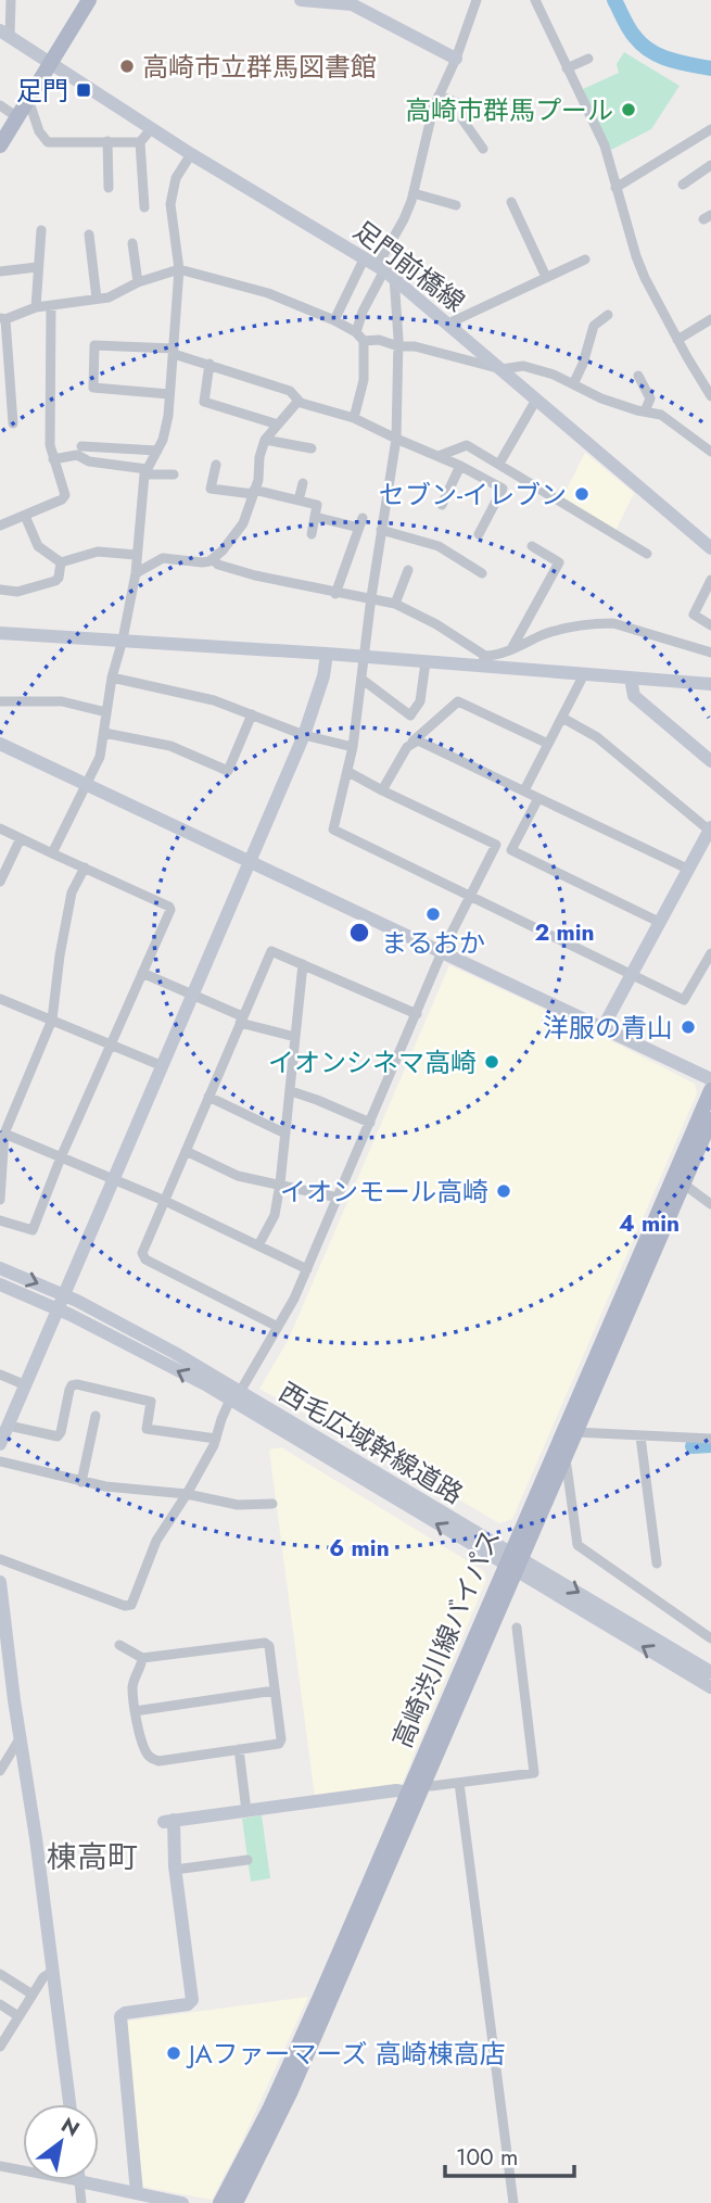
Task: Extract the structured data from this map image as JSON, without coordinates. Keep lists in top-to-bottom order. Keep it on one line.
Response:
{"streets":{"main road":["高崎渋川線バイパス"],"street":["足門前橋線","西毛広域幹線道路"]},"crossings":[["西毛広域幹線道路","高崎渋川線バイパス"]],"districts":["棟高町"],"places":{"other":["高崎市立群馬図書館","高崎市群馬プール","セブン-イレブン","まるおか","洋服の青山","イオンシネマ高崎","イオンモール高崎","JAファーマーズ 高崎棟高店"],"transit":["足門"]},"scale_bar":"100 m","north":"top right","rings":["2 min","4 min","6 min"]}
